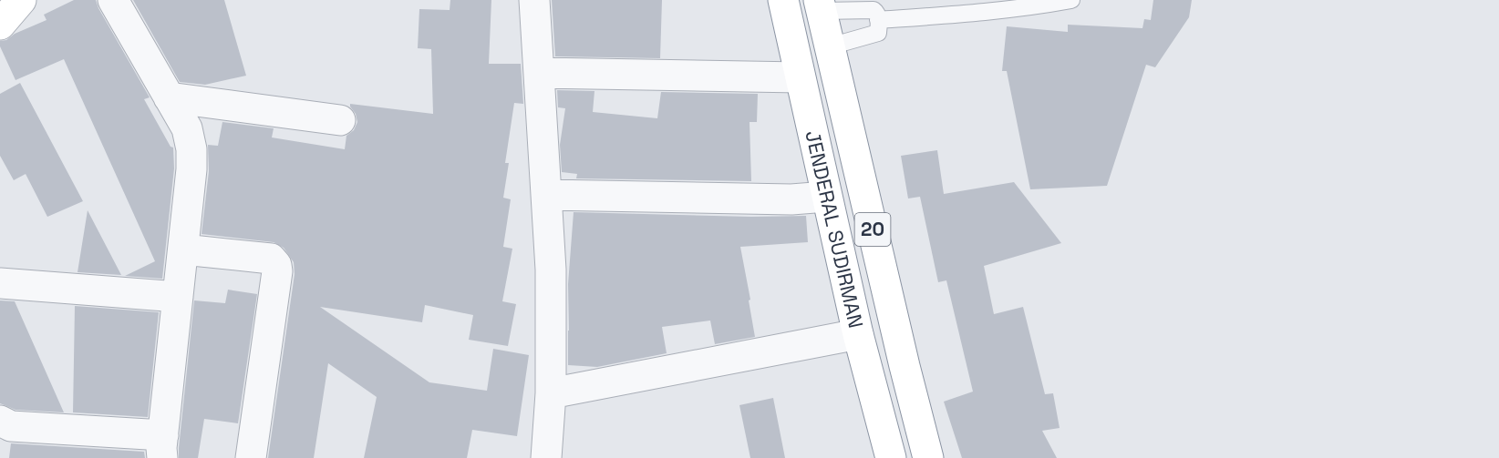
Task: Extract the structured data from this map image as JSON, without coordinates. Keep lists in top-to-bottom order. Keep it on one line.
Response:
{"streets":{"highway":["JENDERAL SUDIRMAN","20"]}}
